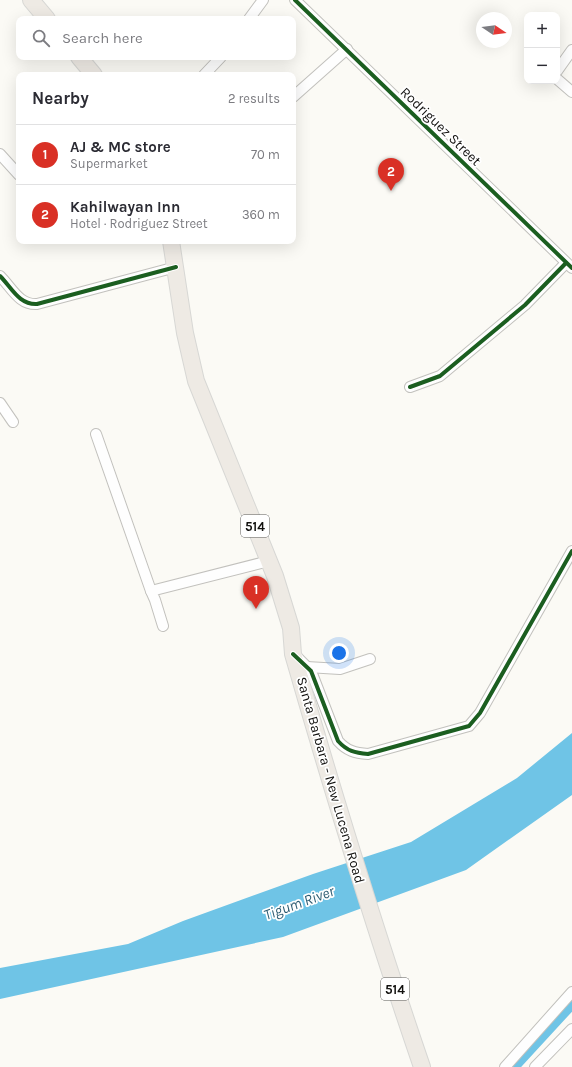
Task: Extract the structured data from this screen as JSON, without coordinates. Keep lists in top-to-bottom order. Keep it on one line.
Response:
{"streets":{"main road":["514","Santa Barbara - New Lucena Road"],"street":["Rodriguez Street"]},"water":["Tigum River"],"north":"right","page":{"map_buttons":["+","−"],"search":"Search here","heading":["Nearby","2 results"],"list":[{"mark":"1","name":"AJ & MC store","note":"Supermarket","value":"70 m"},{"mark":"2","name":"Kahilwayan Inn","note":"Hotel · Rodriguez Street","value":"360 m"}],"pins":["2","1"]}}
